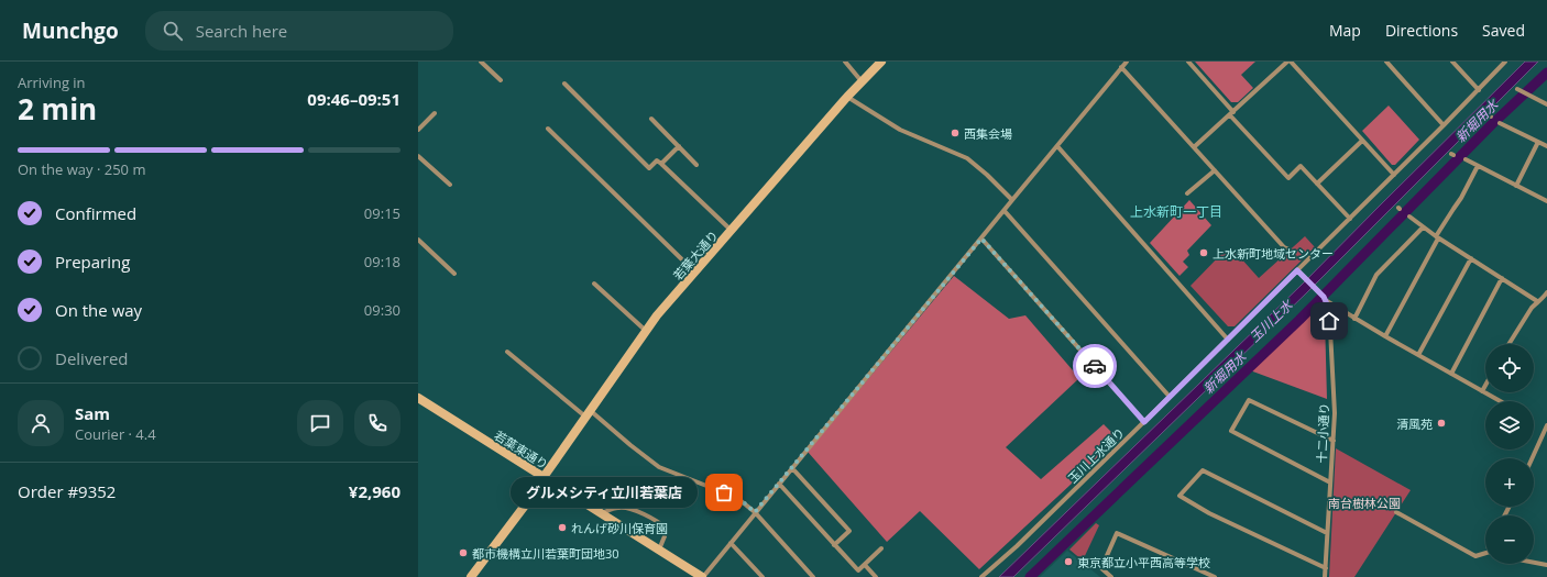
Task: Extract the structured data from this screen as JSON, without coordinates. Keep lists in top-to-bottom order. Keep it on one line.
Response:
{"streets":{"street":["若葉大通り","十二小通り","若葉東通り","玉川上水通り"]},"crossings":[["若葉大通り","若葉東通り"]],"districts":["上水新町一丁目"],"water":["新堀用水","玉川上水"],"parks":["南台樹林公園"],"places":["西集会場","上水新町地域センター","清風苑","グルメシティ立川若葉店","れんげ砂川保育園","都市機構立川若葉町団地30","東京都立小平西高等学校"],"page":{"header":"Munchgo","search":"Search here","nav":["Map","Directions","Saved"],"heading":["2 min","Arriving in","09:46–09:51"],"panel":["Sam","Courier · 4.4","Order #9352","¥2,960"],"bar":"On the way · 250 m","list":[["Confirmed","09:15"],["Preparing","09:18"],["On the way","09:30"],"Delivered"],"map_buttons":["+","−"],"bubble":"グルメシティ立川若葉店"}}
